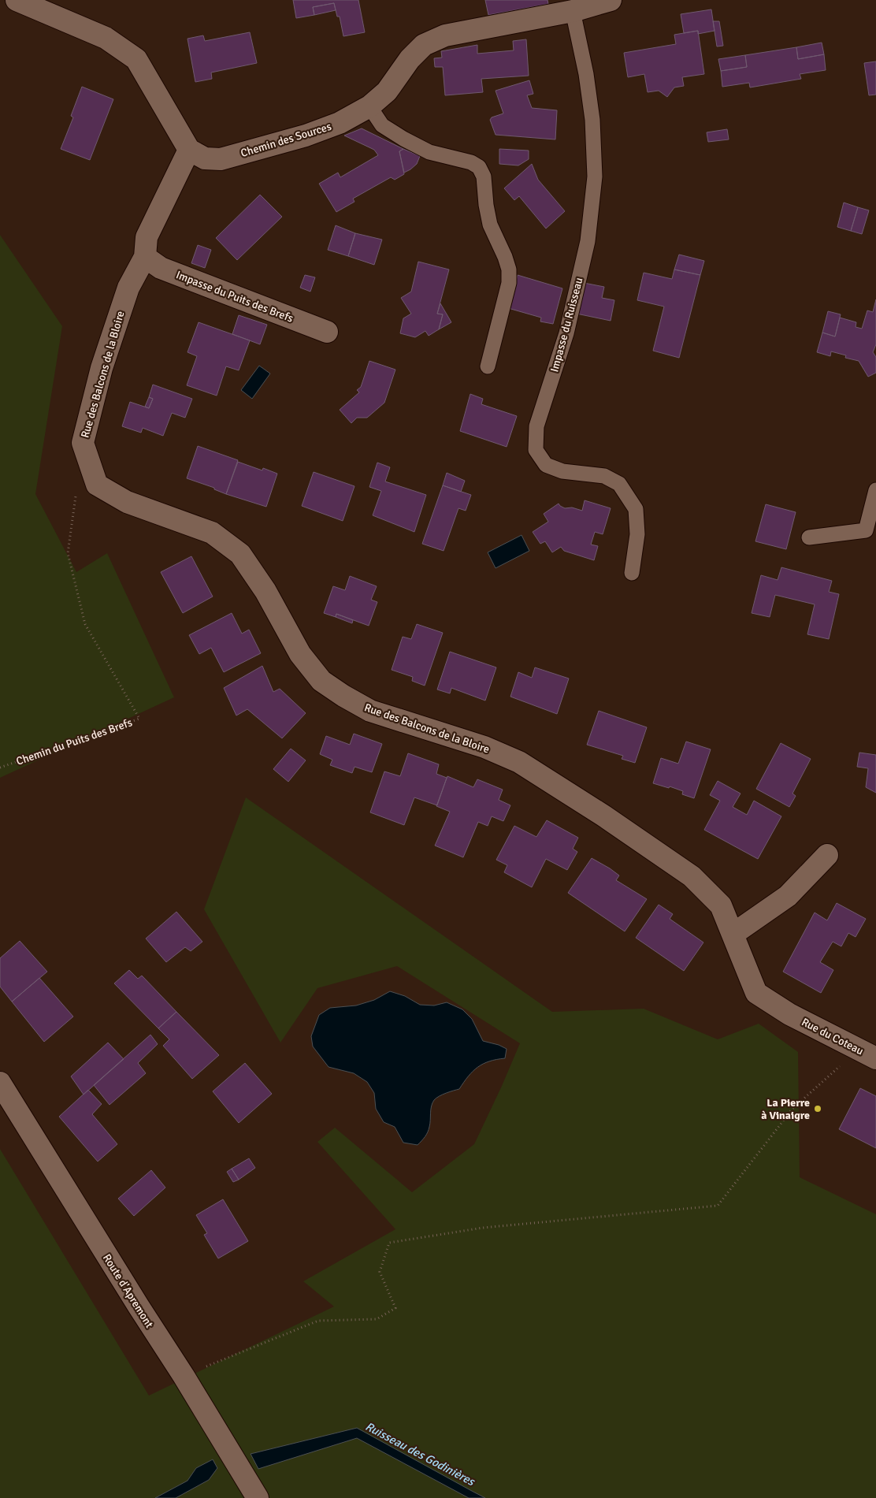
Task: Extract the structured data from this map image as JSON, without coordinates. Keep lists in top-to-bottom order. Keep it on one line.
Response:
{"streets":{"street":["Chemin des Sources","Impasse du Puits des Brefs","Rue des Balcons de la Bloire","Rue du Coteau","Route d'Apremont"],"lane":["Impasse du Ruisseau"],"path":["Chemin du Puits des Brefs"]},"crossings":[["Chemin des Sources","Impasse du Ruisseau"],["Impasse du Puits des Brefs","Rue des Balcons de la Bloire"],["Rue des Balcons de la Bloire","Rue du Coteau"]],"water":["Ruisseau des Godinières"],"places":["La Pierre à Vinaigre"]}
